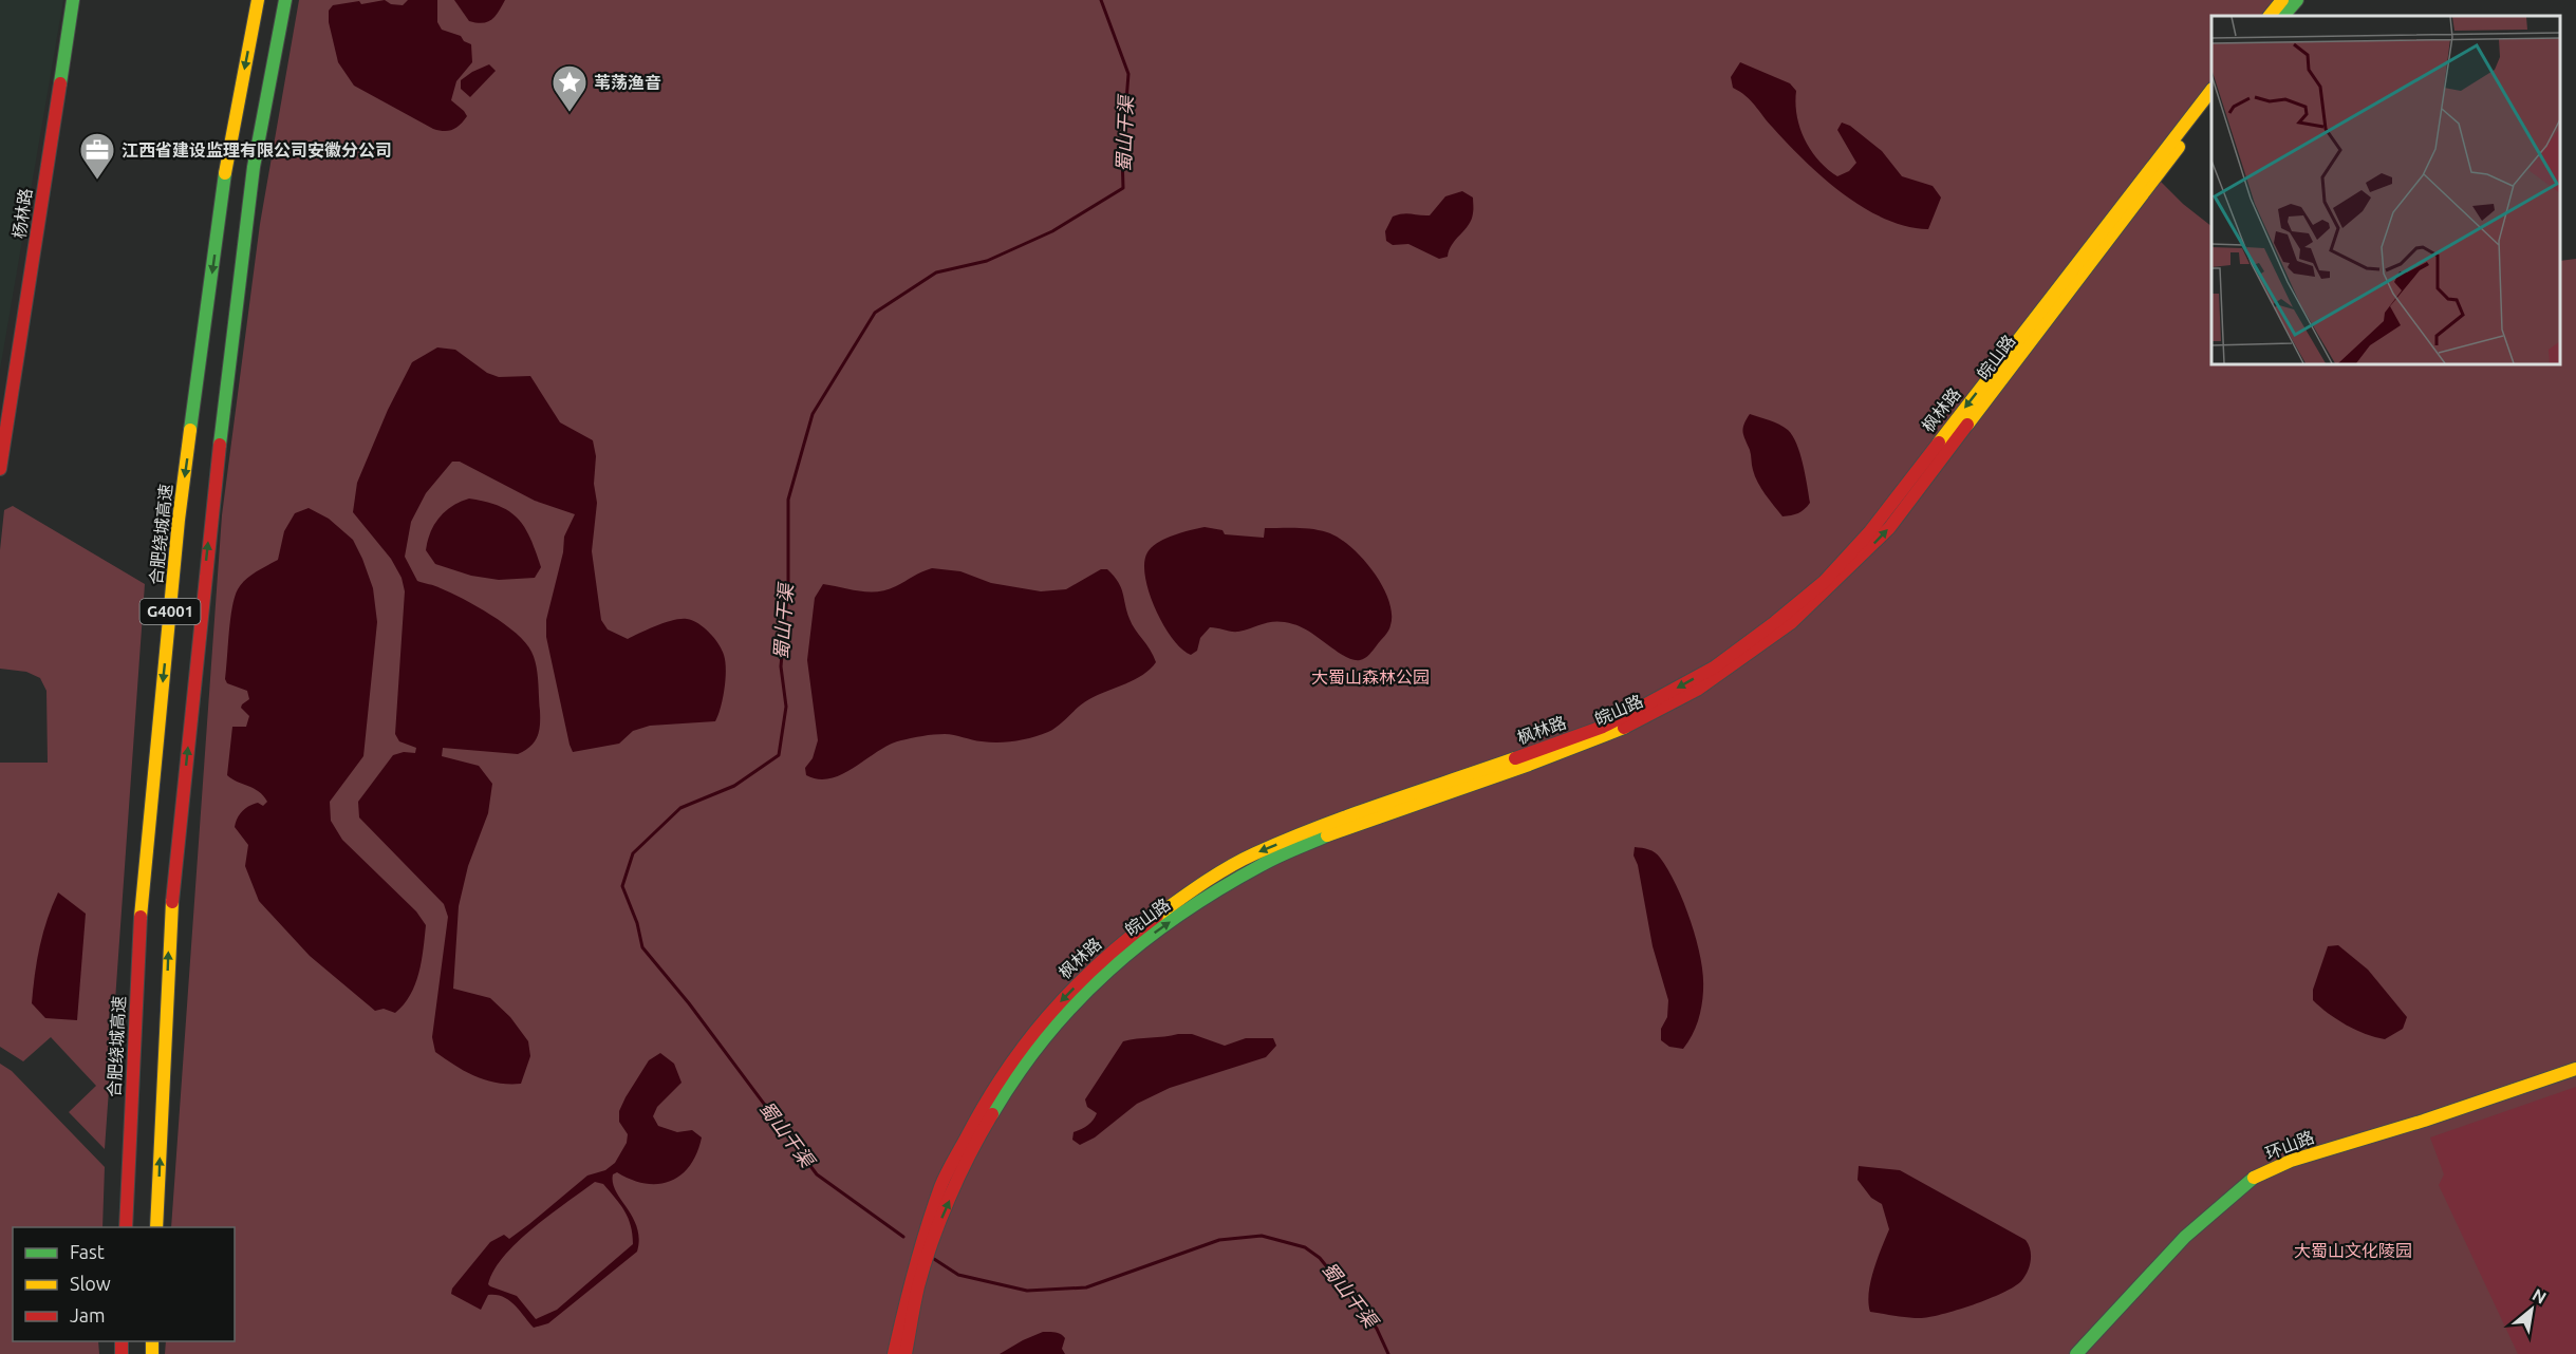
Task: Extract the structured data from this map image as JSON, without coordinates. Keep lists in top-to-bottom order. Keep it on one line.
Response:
{"streets":{"main road":["杨林路","皖山路","枫林路","合肥绕城高速","G4001","环山路"]},"one_way":["皖山路","枫林路"],"water":["蜀山干渠"],"parks":["大蜀山森林公园","大蜀山文化陵园"],"places":{"place":["苇荡渔音"],"office":["江西省建设监理有限公司安徽分公司"]},"legend":["Fast","Slow","Jam"],"north":"top right"}
